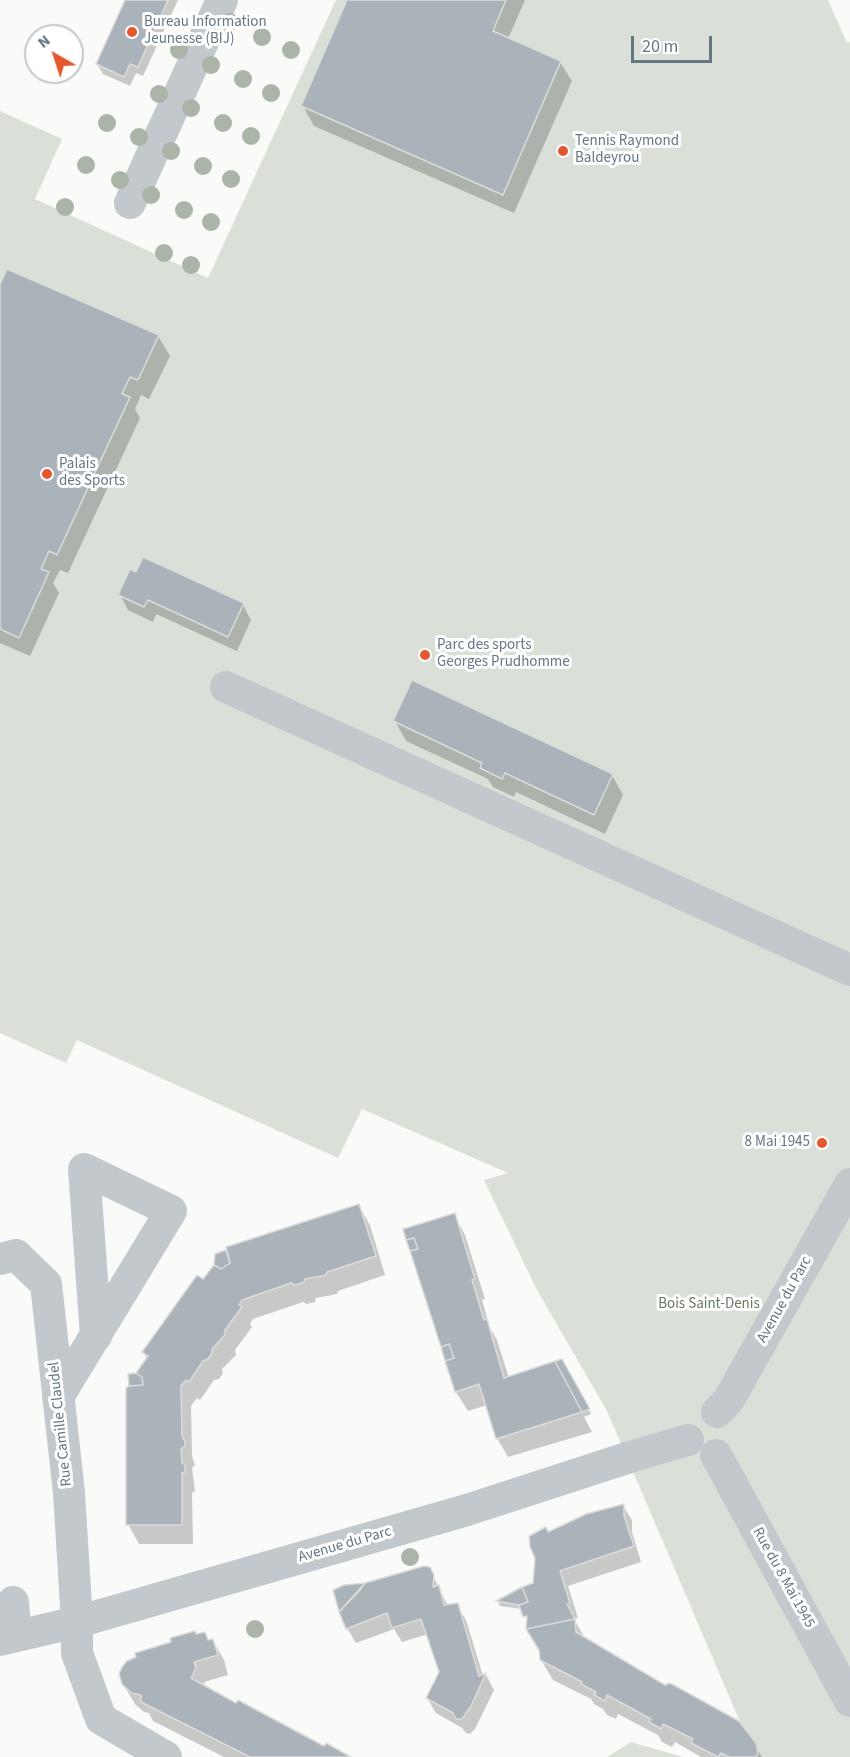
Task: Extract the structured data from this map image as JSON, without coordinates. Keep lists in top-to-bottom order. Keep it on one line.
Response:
{"streets":{"street":["Avenue du Parc","Rue Camille Claudel","Rue du 8 Mai 1945"]},"crossings":[["Avenue du Parc","Rue Camille Claudel"],["Avenue du Parc","Rue du 8 Mai 1945"]],"parks":["Bois Saint-Denis"],"places":["Bureau Information Jeunesse (BIJ)","Tennis Raymond Baldeyrou","Palais des Sports","Parc des sports Georges Prudhomme","8 Mai 1945"],"scale_bar":"20 m","north":"top left"}
